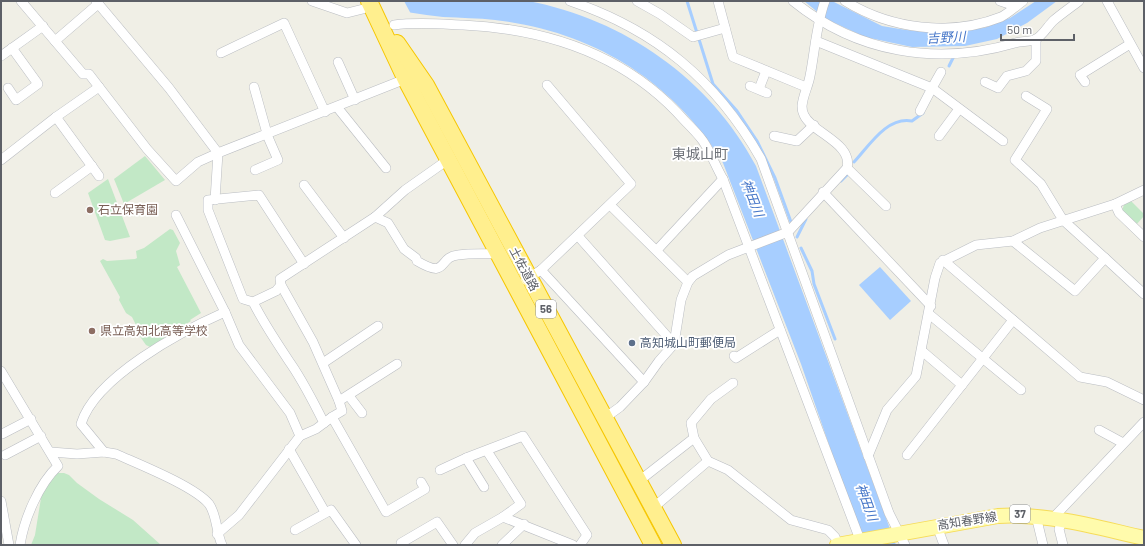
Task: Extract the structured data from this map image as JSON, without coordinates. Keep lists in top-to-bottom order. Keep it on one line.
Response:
{"streets":{"highway":["土佐道路","56"],"main road":["37","高知春野線"]},"crossings":[["土佐道路","56"]],"districts":["東城山町"],"water":["吉野川","神田川"],"places":["石立保育園","県立高知北高等学校","高知城山町郵便局"],"scale_bar":"50 m"}
